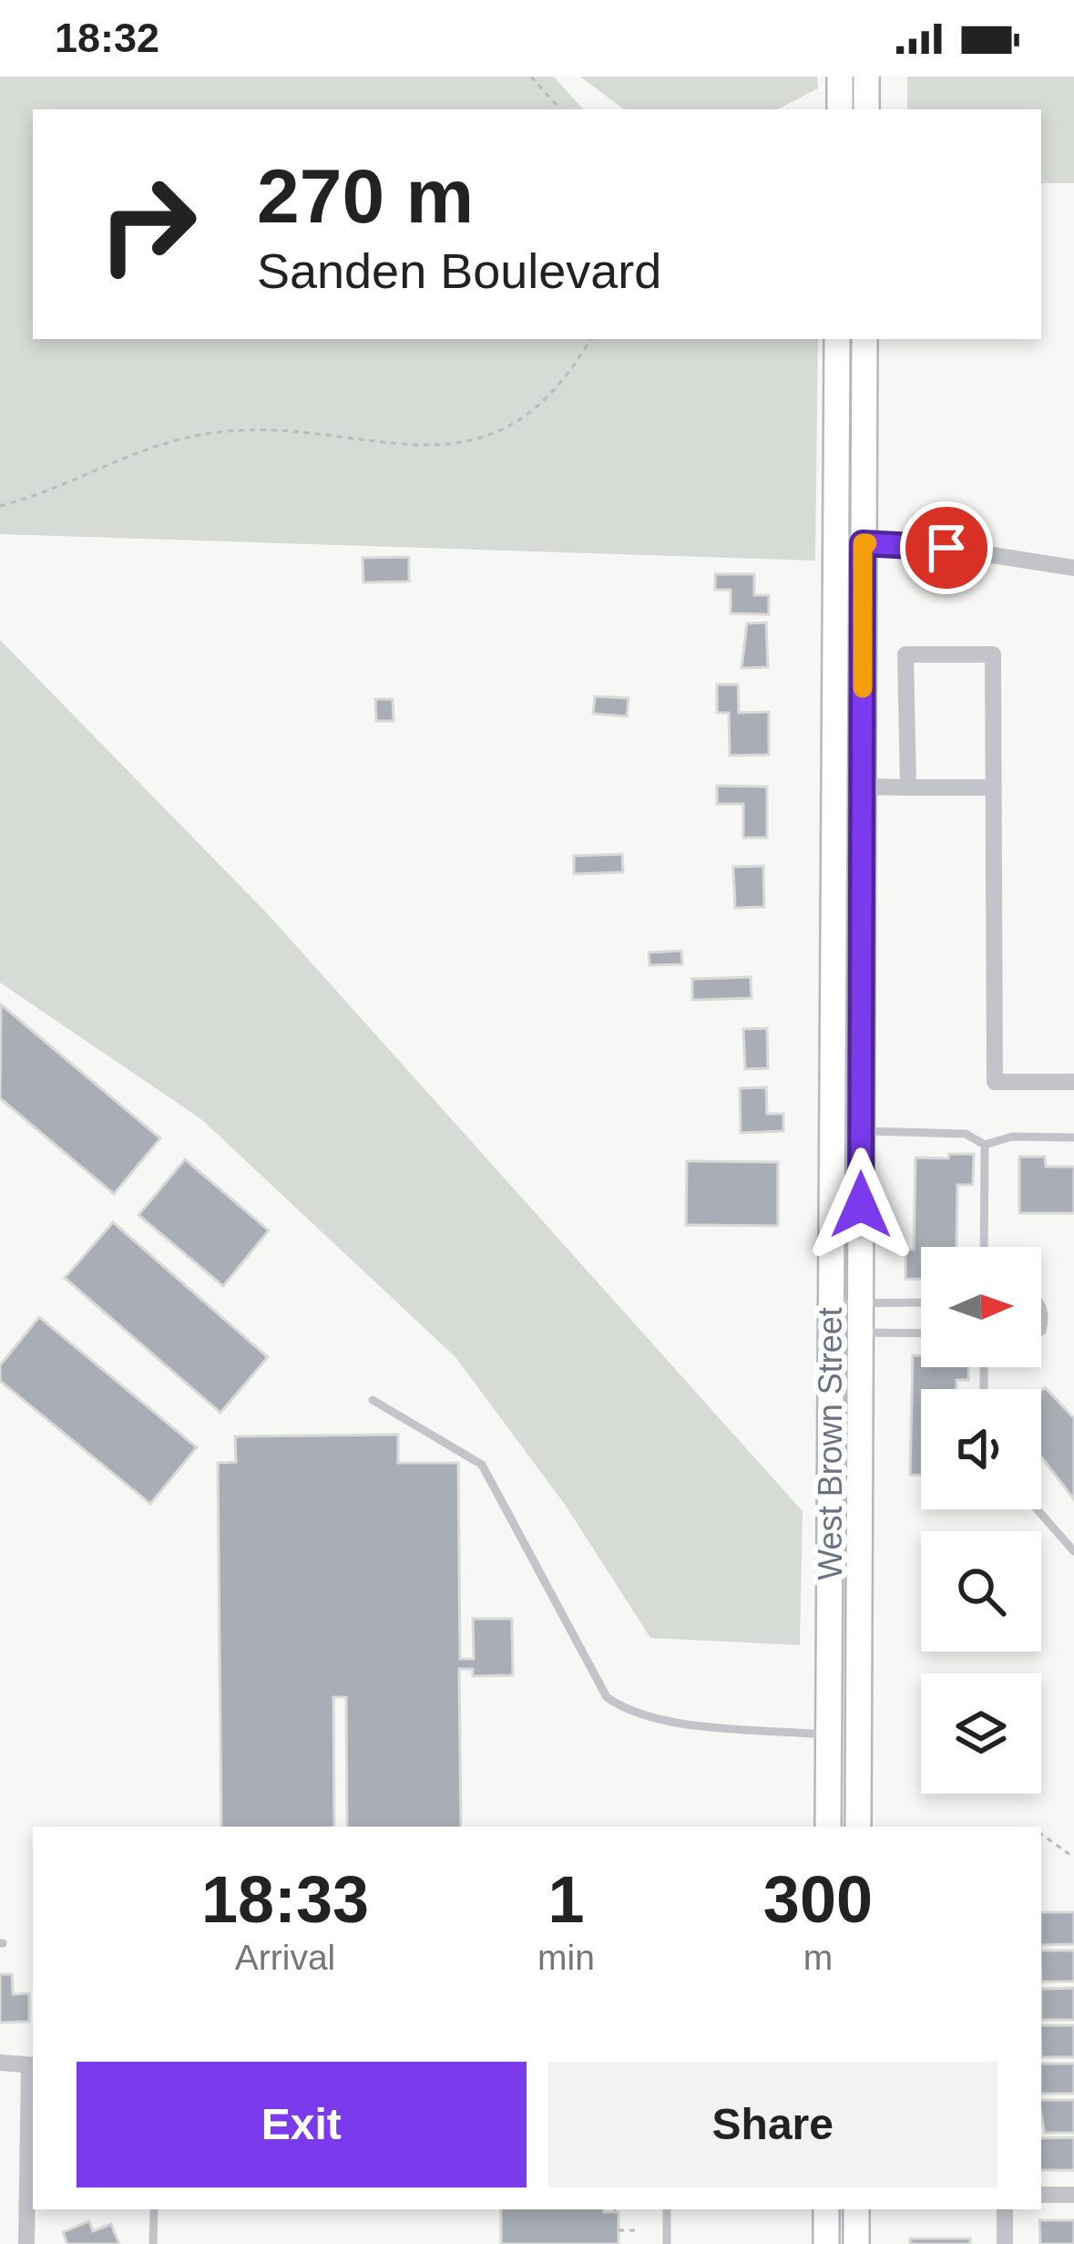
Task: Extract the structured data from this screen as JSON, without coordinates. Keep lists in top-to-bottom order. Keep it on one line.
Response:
{"streets":{"main road":["West Brown Street"]},"north":"right","page":{"status":"18:32","turn":["270 m","Sanden Boulevard"],"eta":["18:33","Arrival","1","min","300","m"],"buttons":["Exit","Share"]}}
